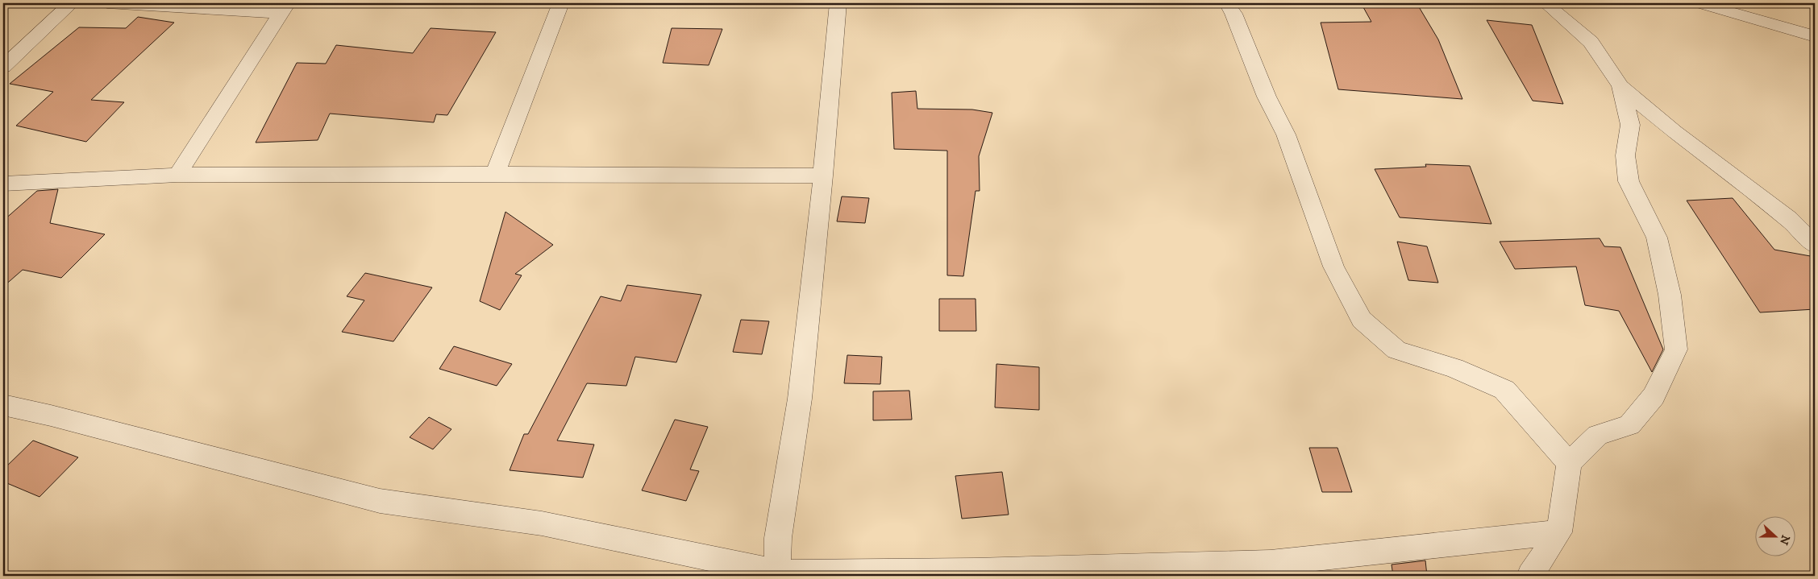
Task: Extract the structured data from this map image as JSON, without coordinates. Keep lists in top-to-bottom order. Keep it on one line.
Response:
{"north":"right"}
